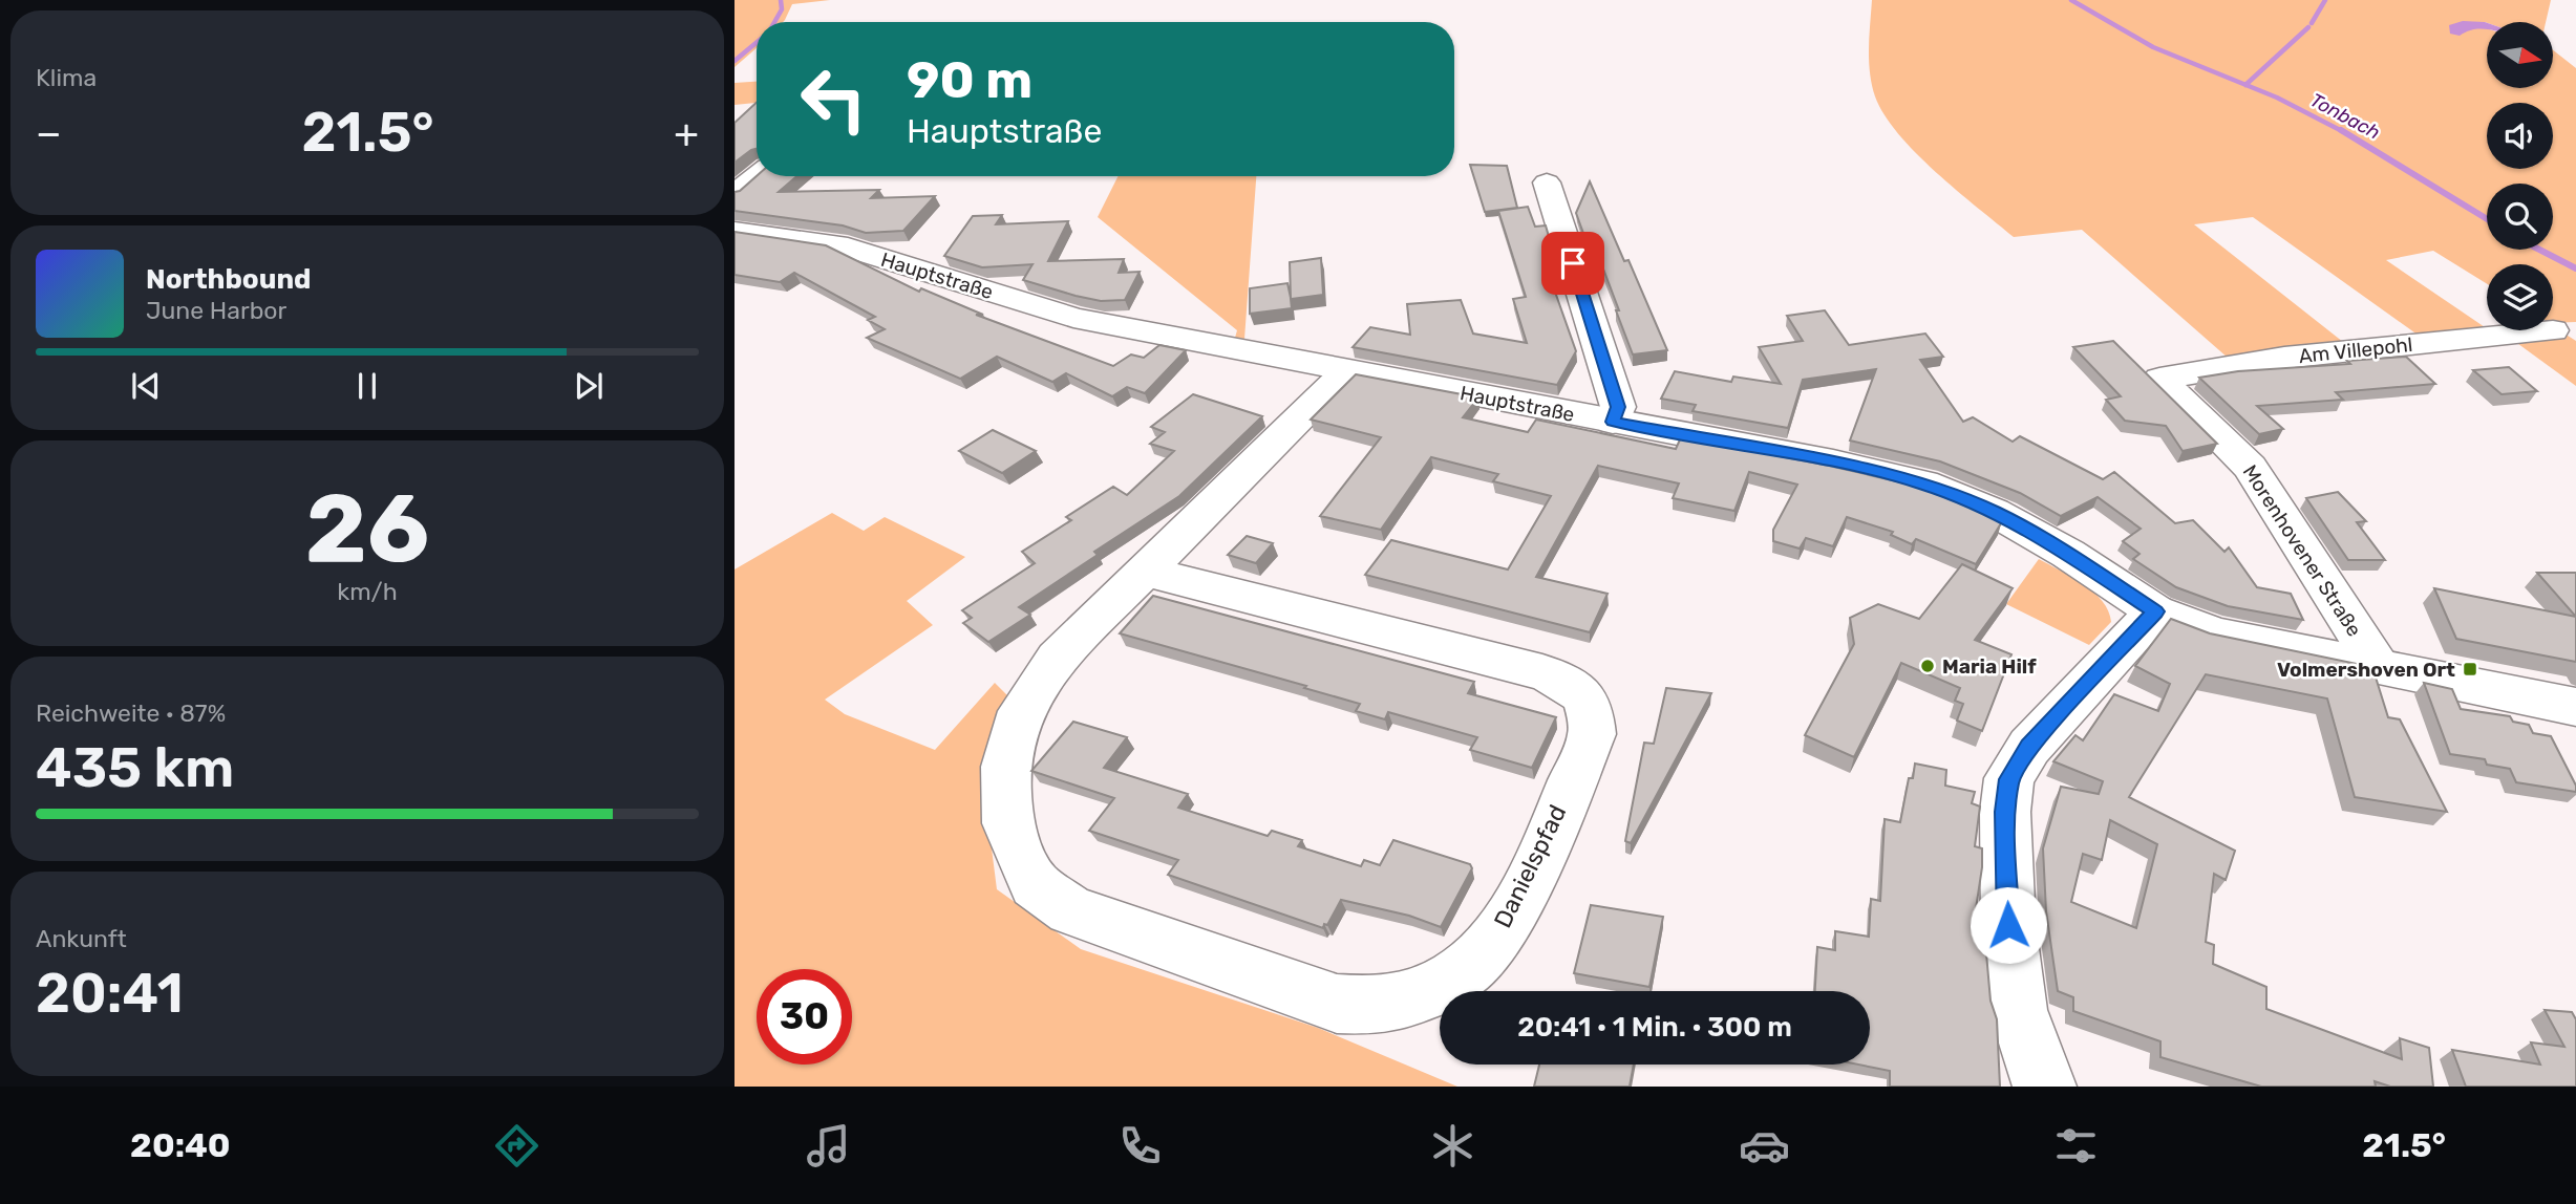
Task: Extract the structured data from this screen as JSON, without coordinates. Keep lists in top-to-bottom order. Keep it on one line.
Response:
{"streets":{"street":["Hauptstraße","Am Villepohl","Morenhovener Straße","Danielspfad"]},"crossings":[["Hauptstraße","Morenhovener Straße"],["Hauptstraße","Danielspfad"],["Am Villepohl","Morenhovener Straße"]],"water":["Tonbach"],"places":{"other":["Maria Hilf"],"transit":["Volmershoven Ort"]},"north":"right","page":{"tile":["Klima",["26","km/h"],["Reichweite · 87%","435 km"],["Ankunft","20:41"]],"turn":["90 m","Hauptstraße"],"heat":["−","21.5°","+"],"song":["Northbound","June Harbor"],"limit":"30","trip":"20:41 · 1 Min. · 300 m","tabs":["20:40","21.5°"]}}
